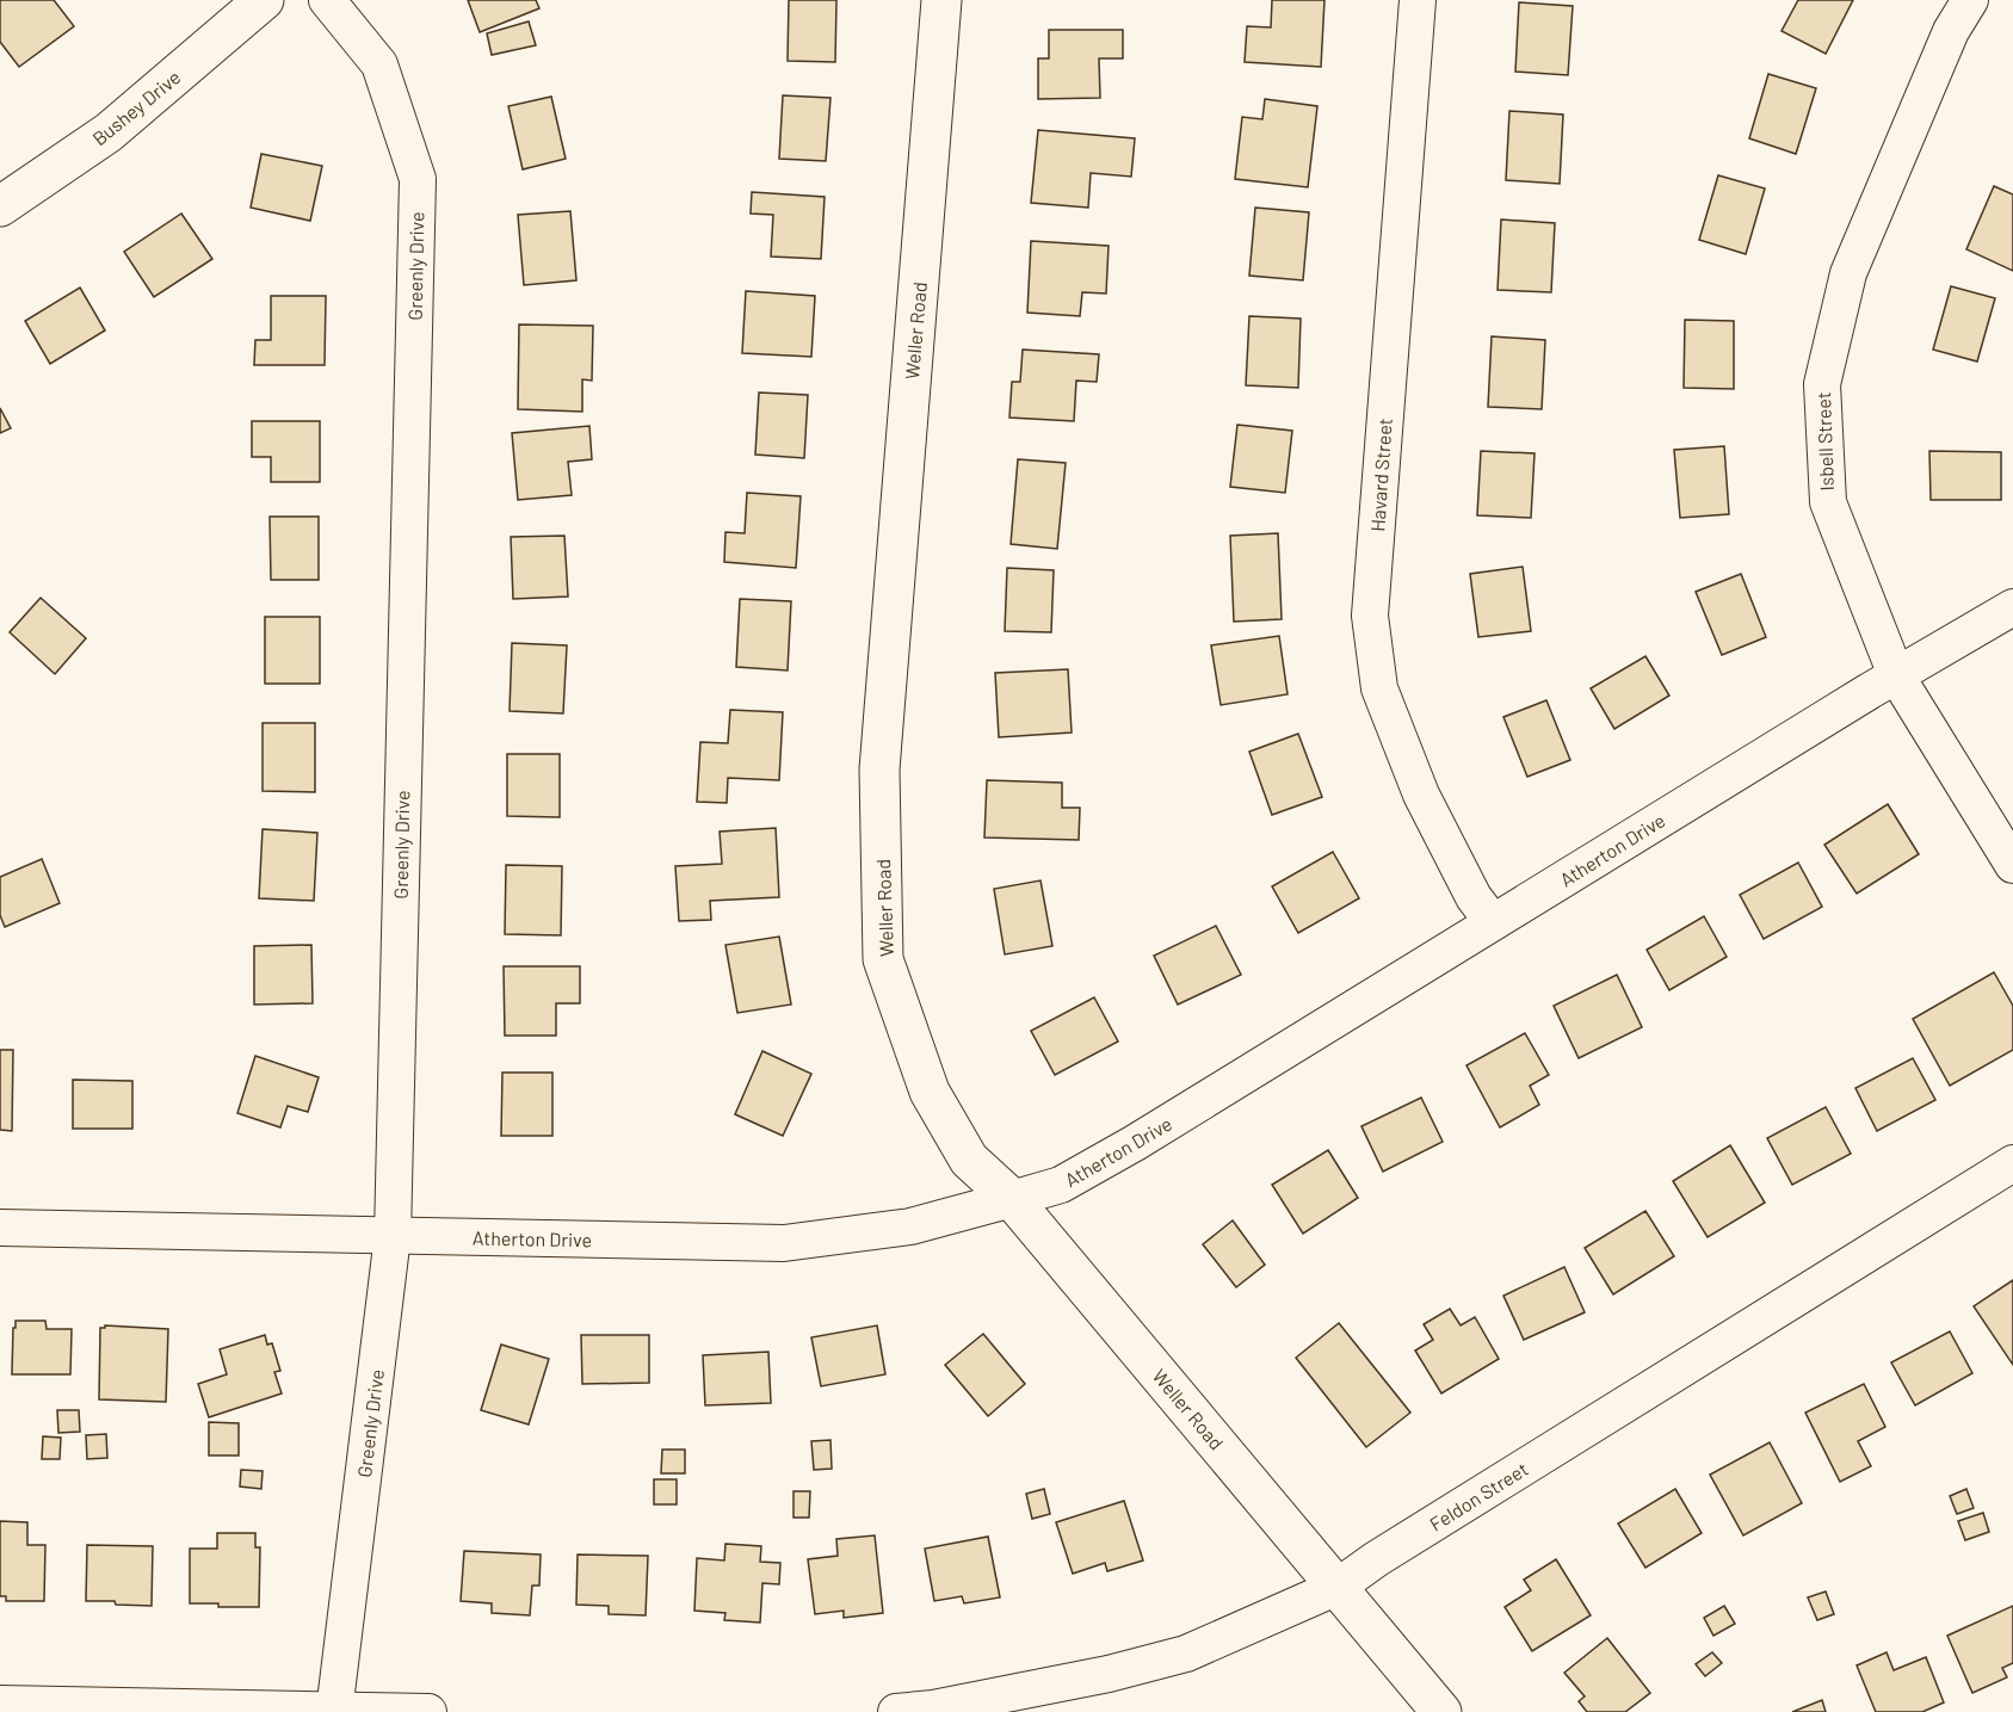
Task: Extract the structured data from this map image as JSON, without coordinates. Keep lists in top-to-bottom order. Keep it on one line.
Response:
{"streets":{"street":["Bushey Drive","Greenly Drive","Weller Road","Isbell Street","Havard Street","Atherton Drive","Feldon Street"]},"crossings":[["Greenly Drive","Atherton Drive"],["Weller Road","Atherton Drive"],["Weller Road","Feldon Street"],["Isbell Street","Atherton Drive"],["Havard Street","Atherton Drive"]]}
